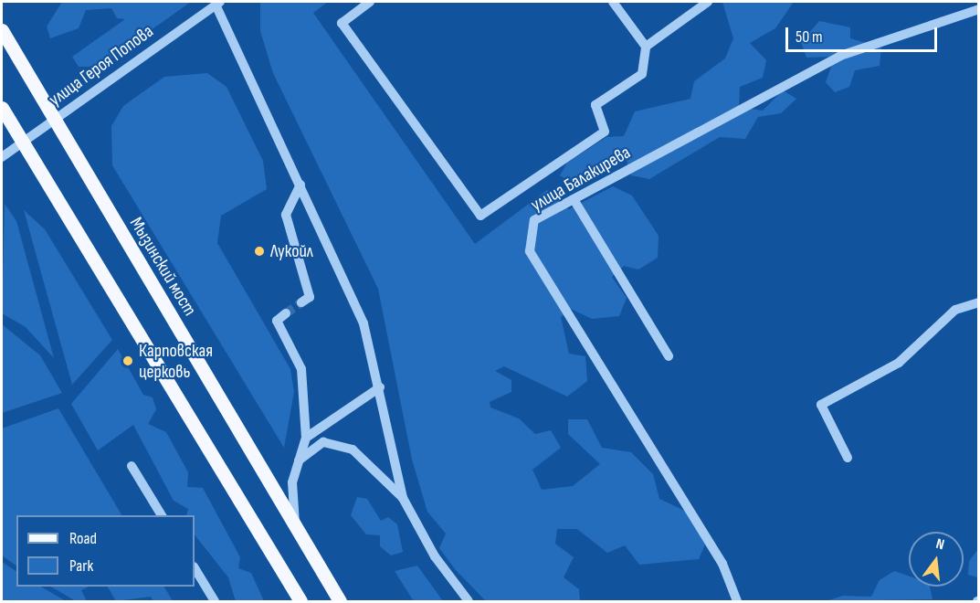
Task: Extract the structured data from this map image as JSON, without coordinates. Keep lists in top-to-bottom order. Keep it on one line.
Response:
{"streets":{"main road":["Мызинский мост"],"street":["улица Героя Попова","улица Балакирева"]},"crossings":[["улица Героя Попова","Мызинский мост"]],"places":["Лукойл","Карповская церковь"],"legend":["Road","Park"],"scale_bar":"50 m","north":"top"}
